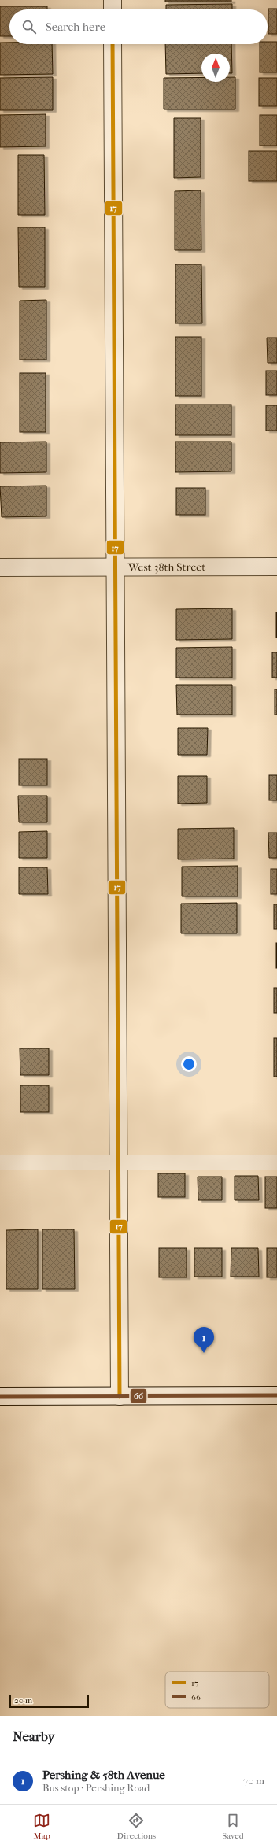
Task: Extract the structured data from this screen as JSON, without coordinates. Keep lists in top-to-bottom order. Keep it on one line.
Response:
{"streets":{"street":["West 38th Street"]},"lines":["transit line 17","transit line 66"],"legend":["17","66"],"scale_bar":"20 m","north":"top","page":{"search":"Search here","pins":"1","scale":"20 m","heading":"Nearby","list":[{"mark":"1","name":"Pershing & 58th Avenue","note":"Bus stop · Pershing Road","value":"70 m"}],"nav":["Map","Directions","Saved"]}}
